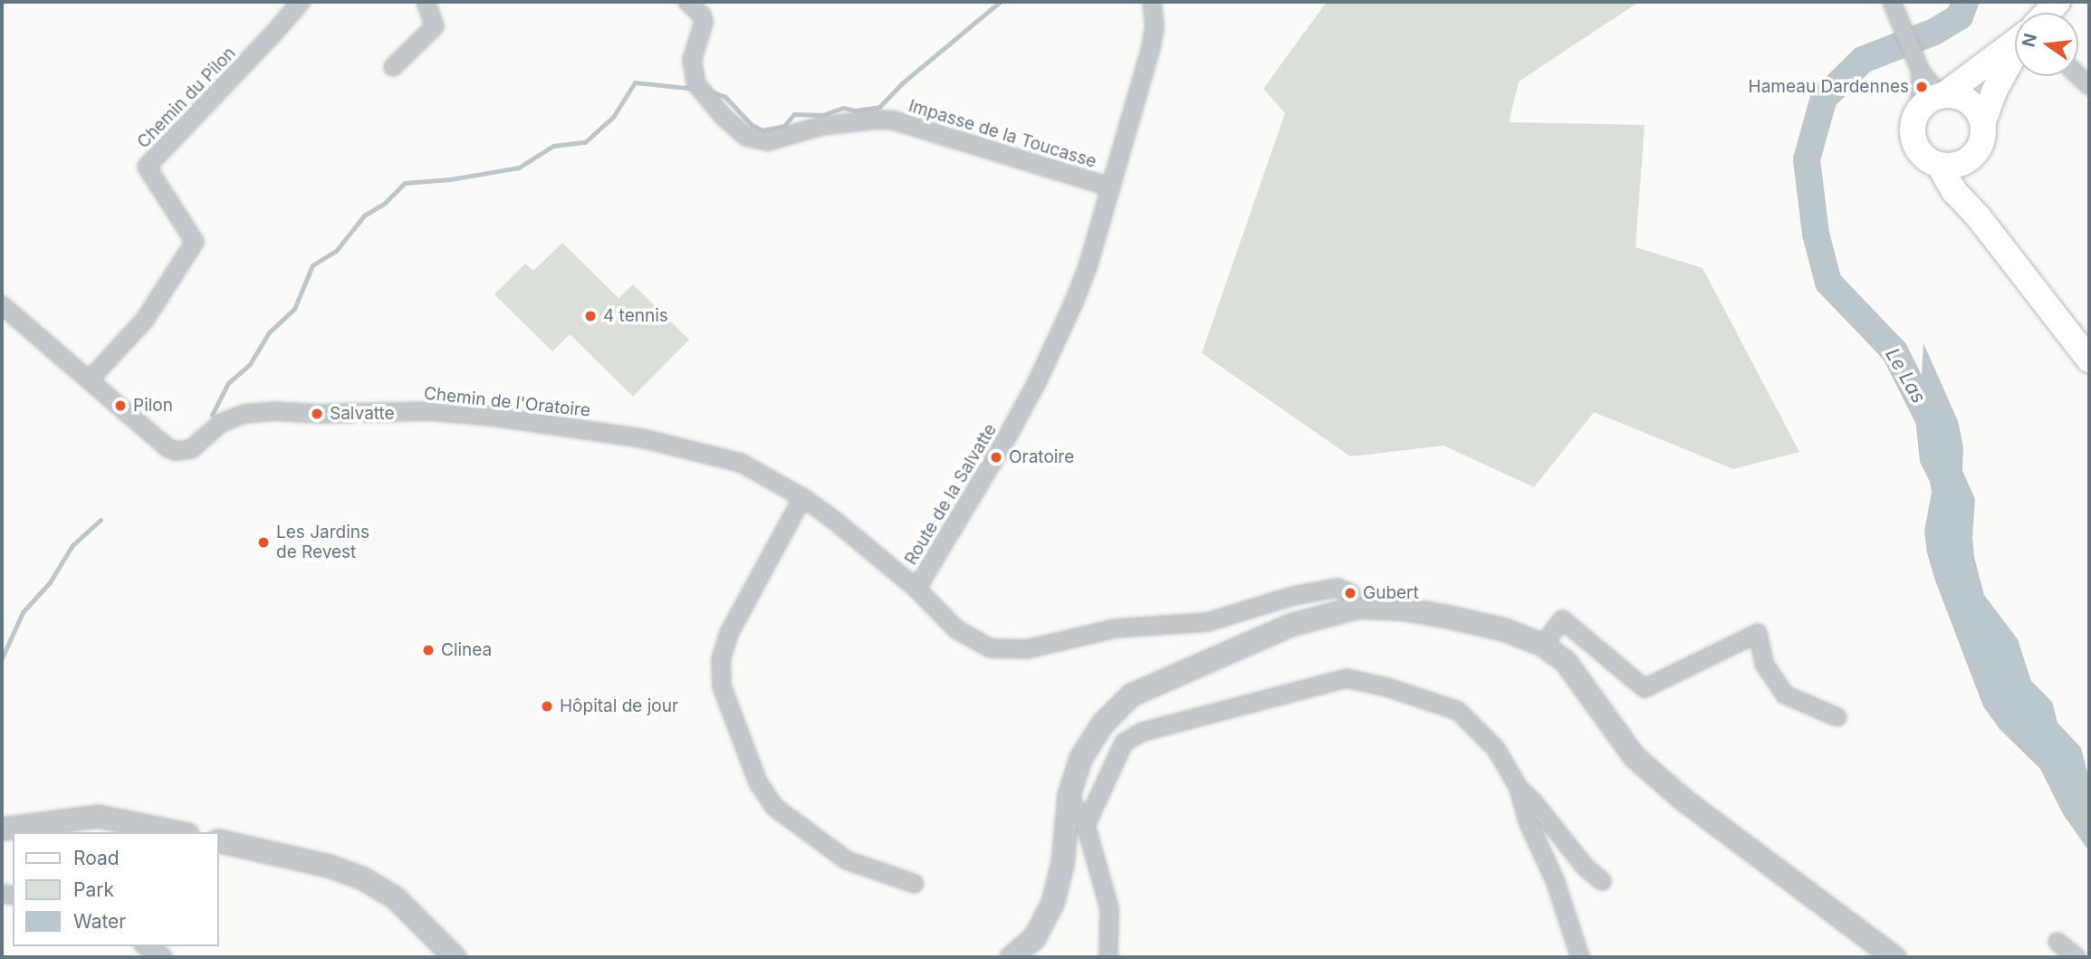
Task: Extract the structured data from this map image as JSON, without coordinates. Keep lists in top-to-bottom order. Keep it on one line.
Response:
{"streets":{"street":["Chemin du Pilon","Impasse de la Toucasse","Chemin de l'Oratoire","Route de la Salvatte"]},"crossings":[["Chemin du Pilon","Chemin de l'Oratoire"],["Impasse de la Toucasse","Route de la Salvatte"],["Chemin de l'Oratoire","Route de la Salvatte"]],"water":["Le Las"],"places":["Hameau Dardennes","4 tennis","Pilon","Salvatte","Oratoire","Les Jardins de Revest","Gubert","Clinea","Hôpital de jour"],"legend":["Road","Park","Water"],"north":"left"}
